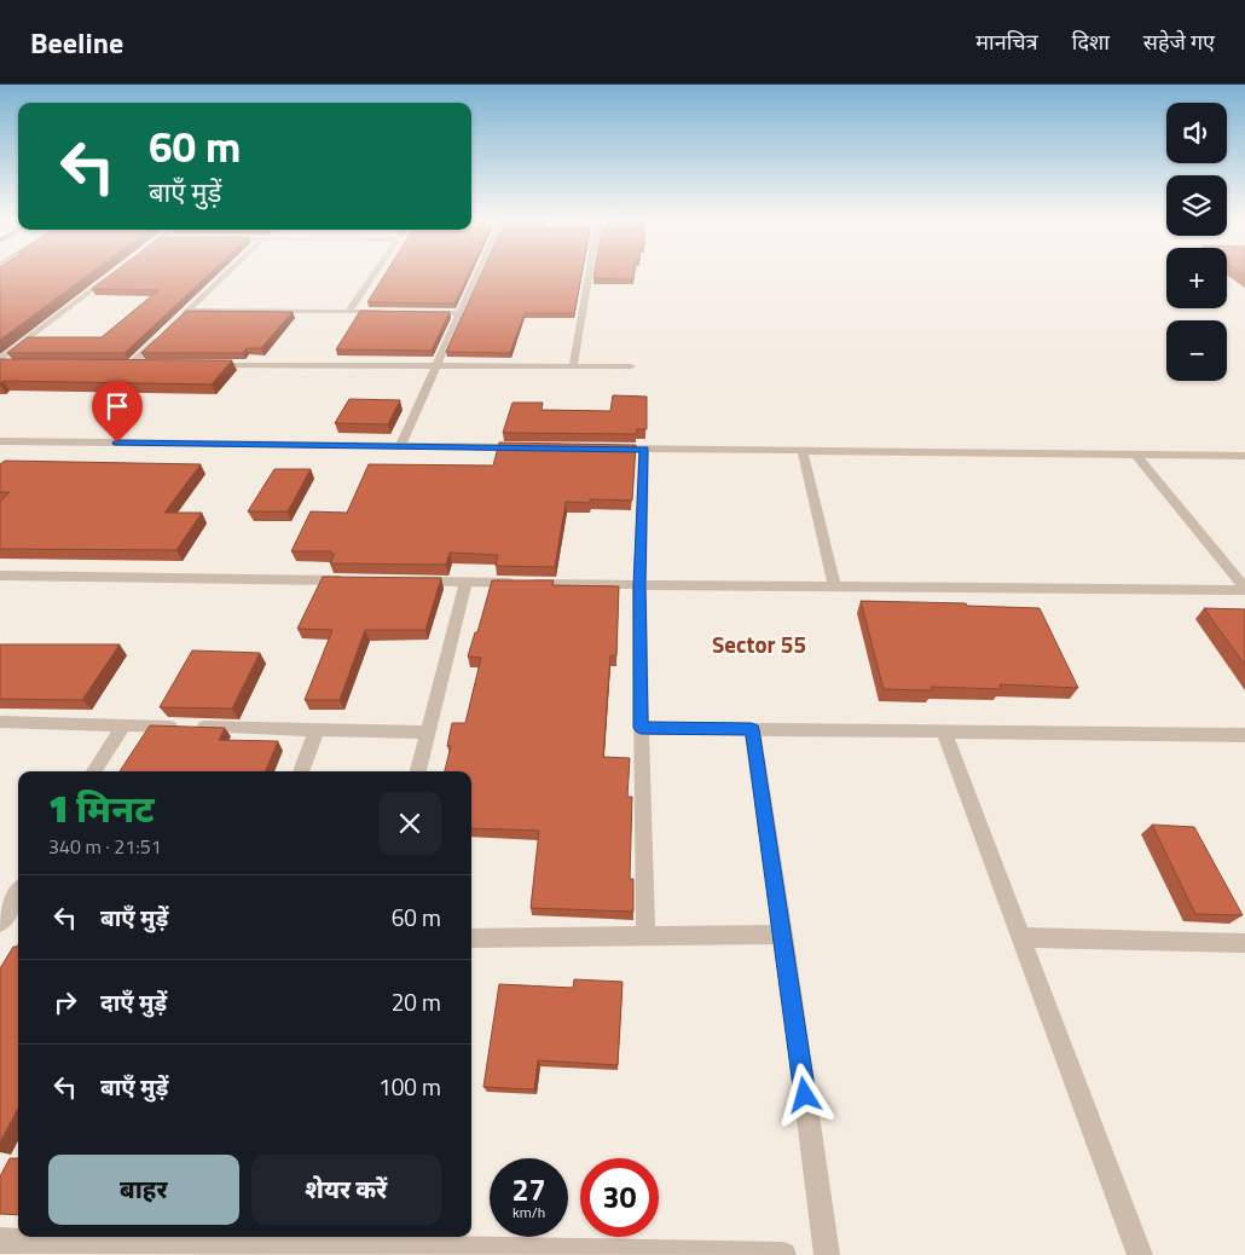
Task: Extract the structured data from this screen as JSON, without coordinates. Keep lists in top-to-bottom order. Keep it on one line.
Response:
{"districts":["Sector 55"],"page":{"header":"Beeline","nav":["मानचित्र","दिशा","सहेजे गए"],"map_buttons":["+","−"],"turn":["60 m","बाएँ मुड़ें"],"heading":["1 मिनट","340 m · 21:51"],"list":[{"name":"बाएँ मुड़ें","value":"60 m"},{"name":"दाएँ मुड़ें","value":"20 m"},{"name":"बाएँ मुड़ें","value":"100 m"}],"buttons":["बाहर","शेयर करें"],"speed":"27 km/h","limit":"30"}}
